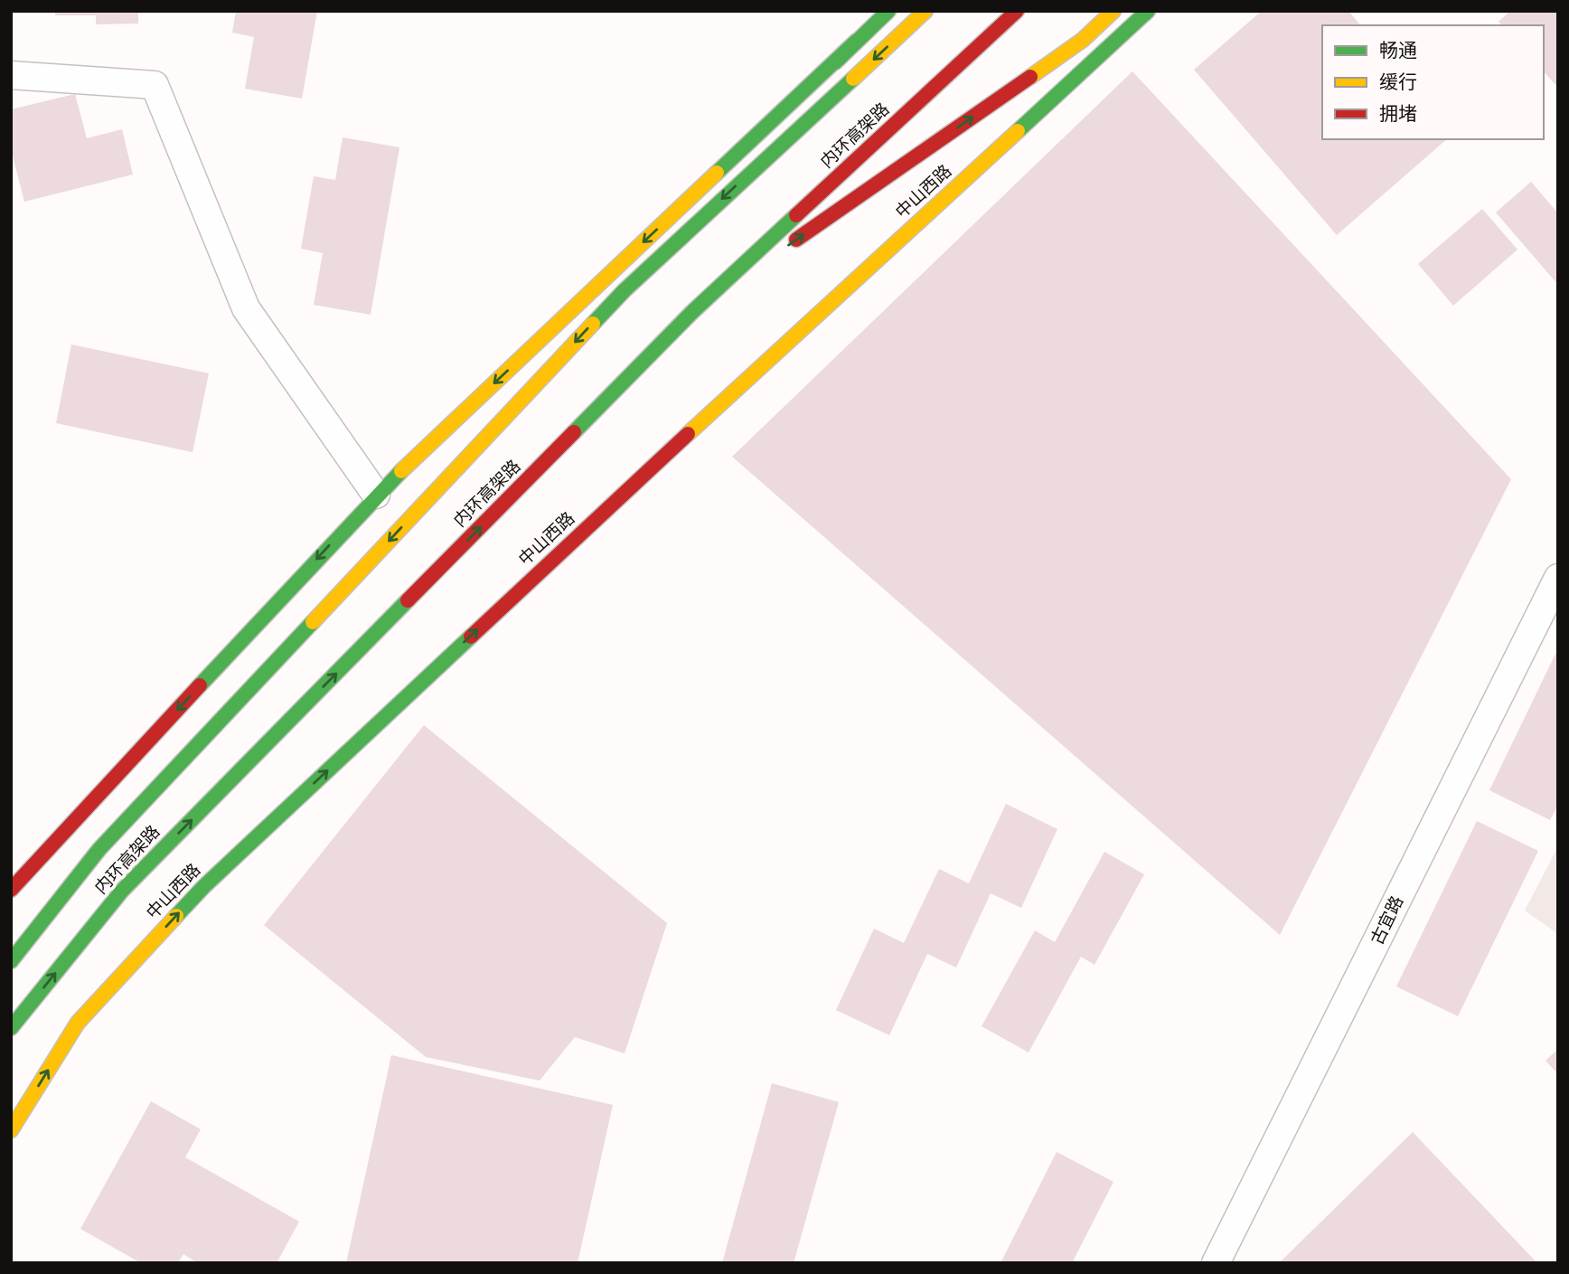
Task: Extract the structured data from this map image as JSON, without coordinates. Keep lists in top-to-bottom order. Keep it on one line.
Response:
{"streets":{"main road":["内环高架路","中山西路"],"street":["古宜路"]},"legend":["畅通","缓行","拥堵"]}
